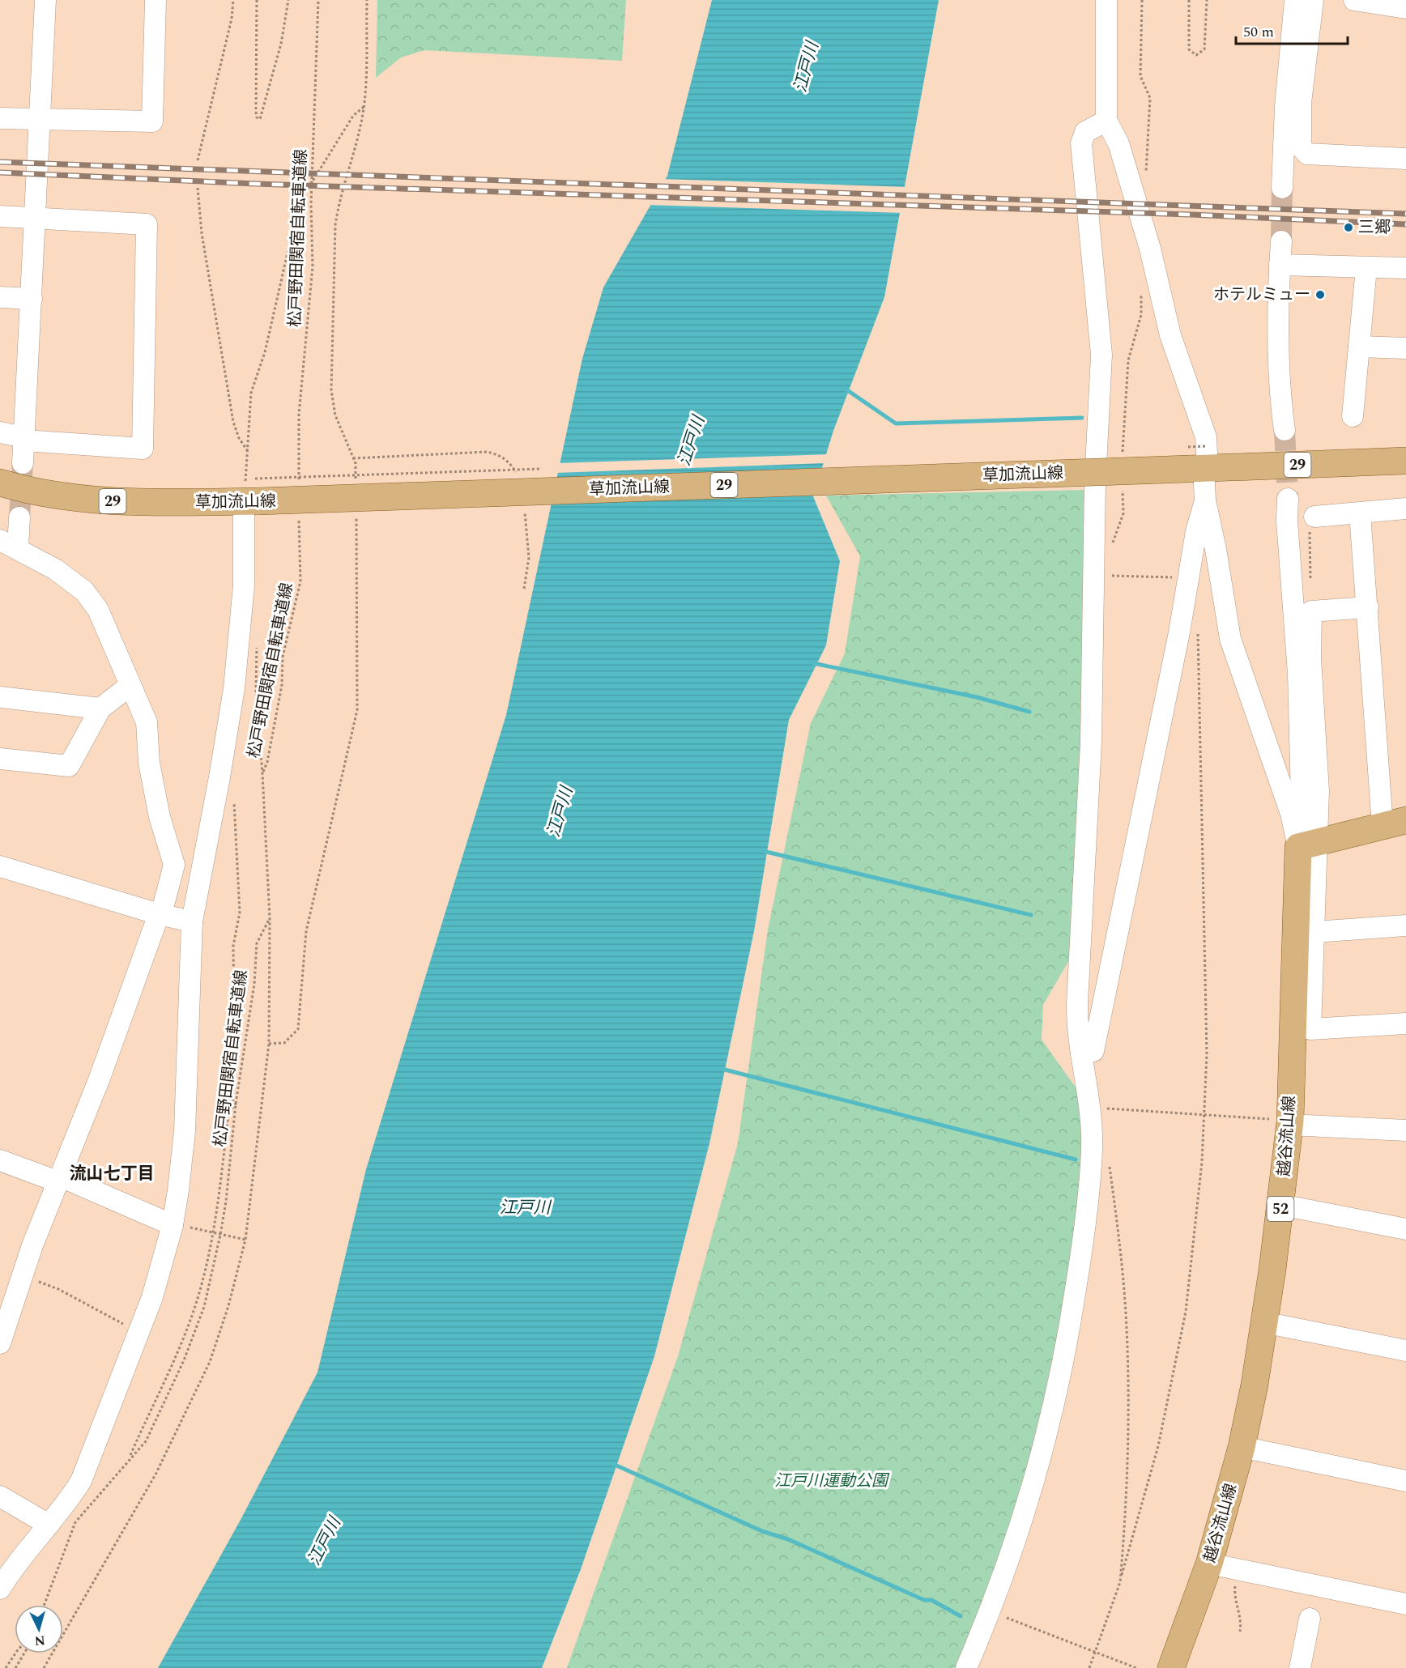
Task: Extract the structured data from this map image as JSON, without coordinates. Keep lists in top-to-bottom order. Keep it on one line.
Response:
{"streets":{"main road":["29","草加流山線","越谷流山線","52"],"path":["松戸野田関宿自転車道線"]},"districts":["流山七丁目"],"water":["江戸川"],"parks":["江戸川運動公園"],"places":["三郷","ホテルミュー"],"scale_bar":"50 m","north":"bottom"}
